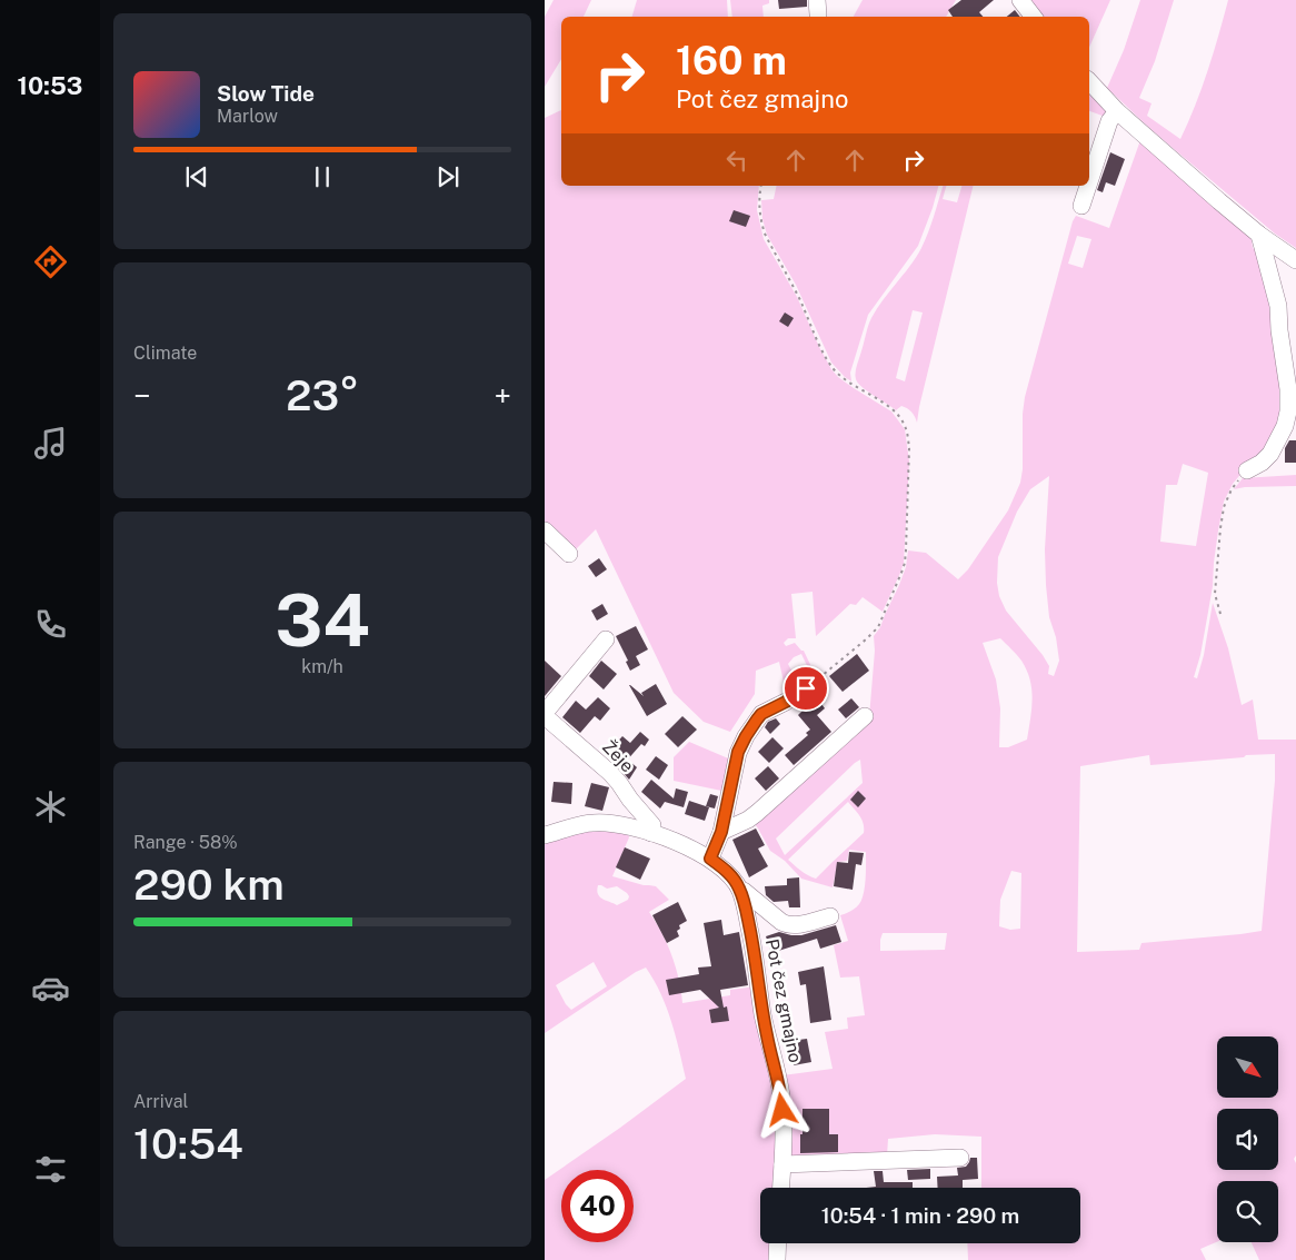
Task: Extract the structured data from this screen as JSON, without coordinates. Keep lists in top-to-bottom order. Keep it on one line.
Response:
{"streets":{"street":["Žeje","Pot čez gmajno"]},"crossings":[["Žeje","Pot čez gmajno"]],"north":"bottom right","page":{"tabs":"10:53","turn":["160 m","Pot čez gmajno"],"song":["Slow Tide","Marlow"],"tile":["Climate",["34","km/h"],["Range · 58%","290 km"],["Arrival","10:54"]],"heat":["−","23°","+"],"limit":"40","trip":"10:54 · 1 min · 290 m"}}
